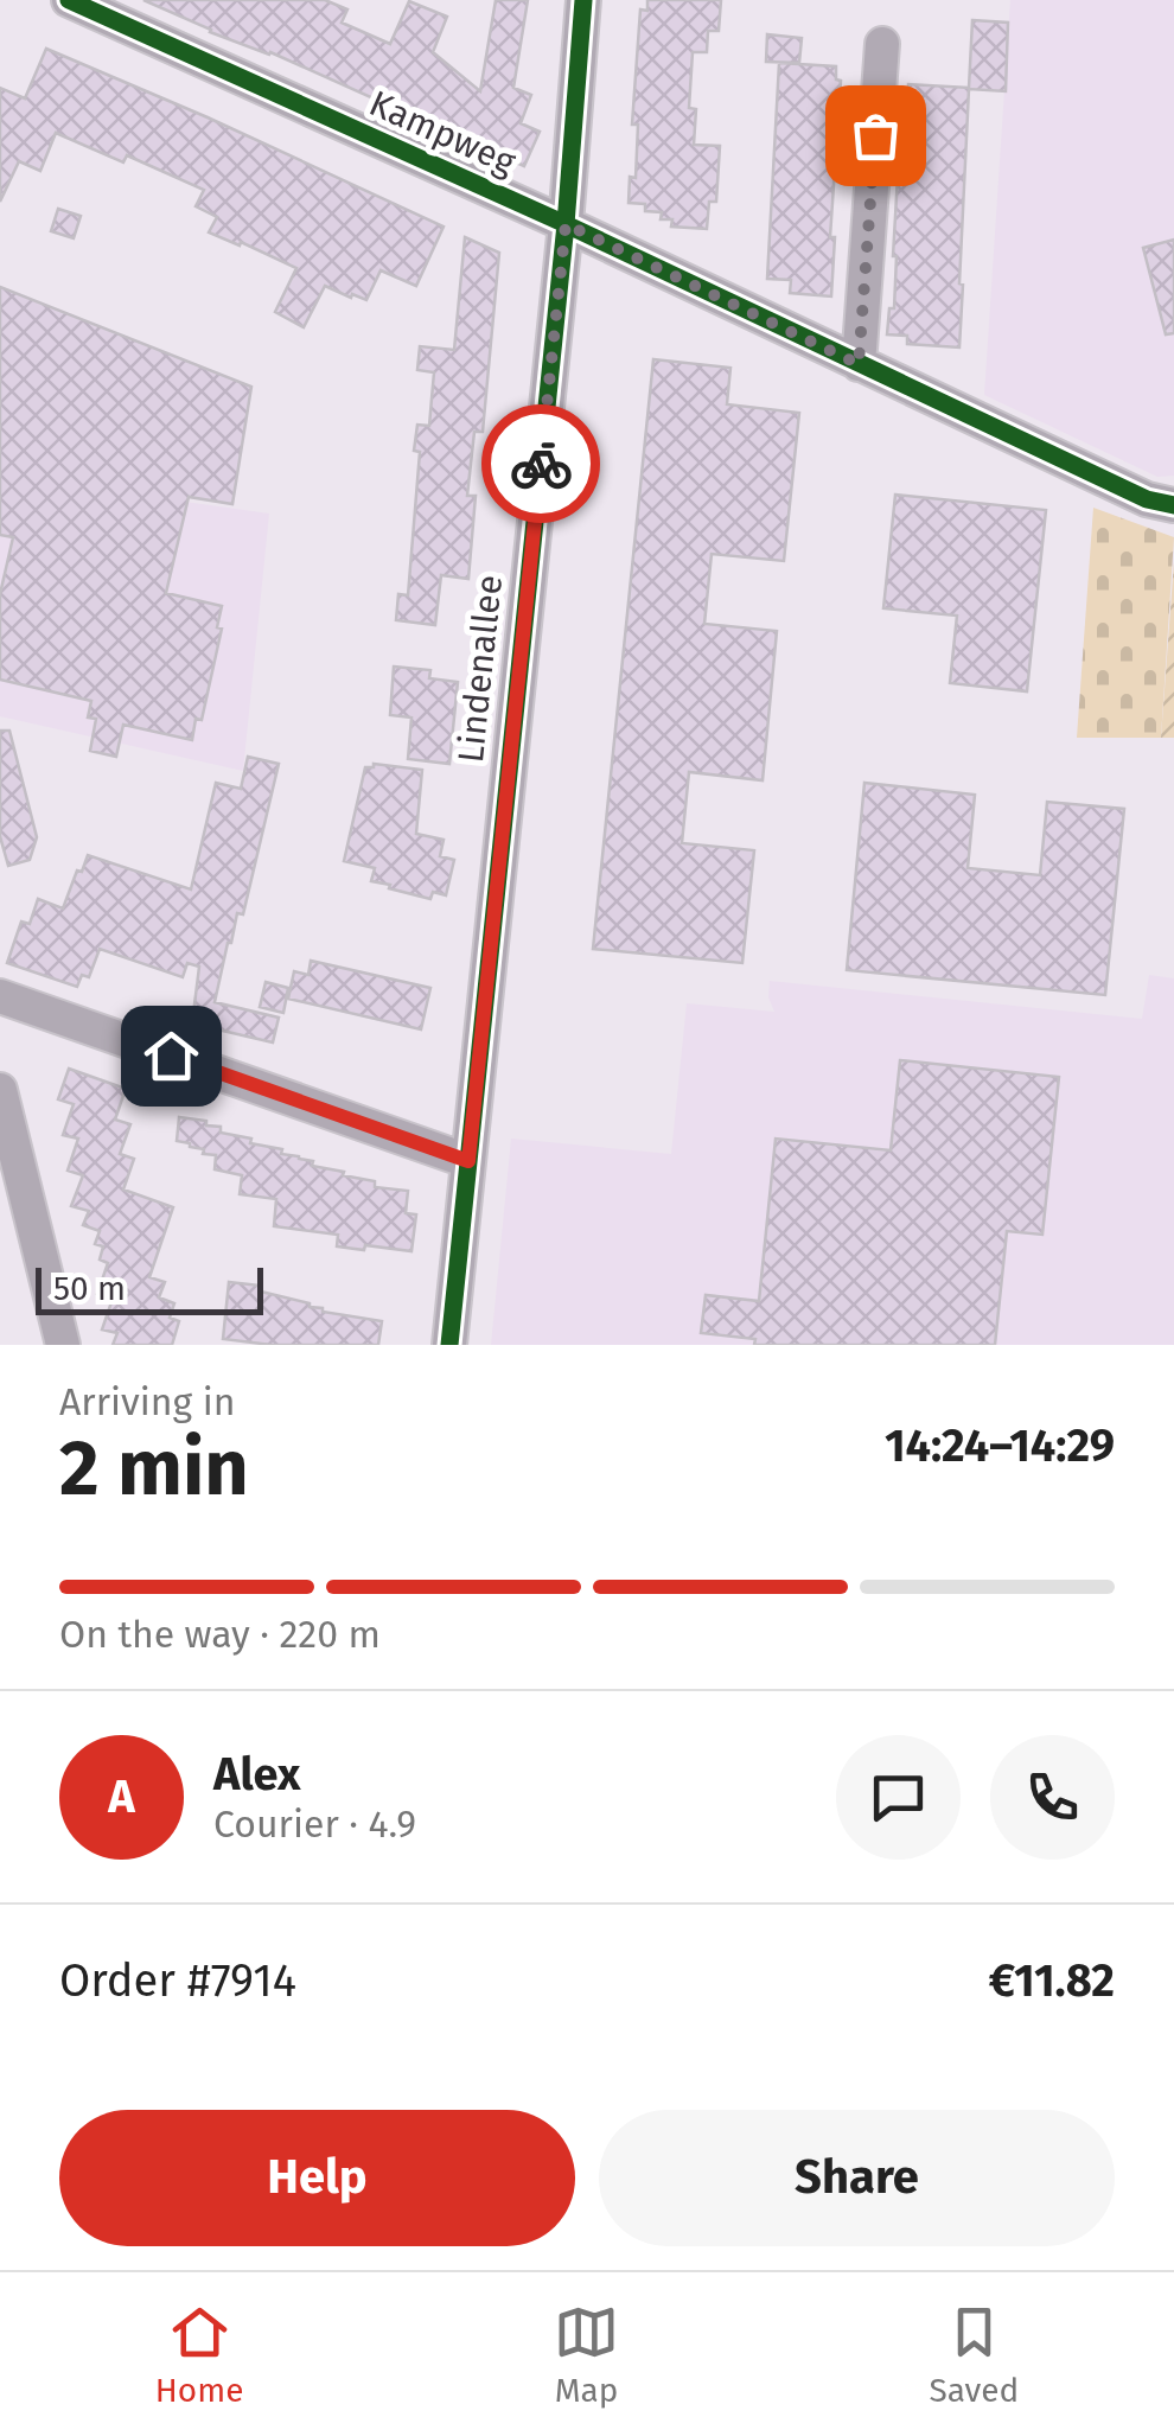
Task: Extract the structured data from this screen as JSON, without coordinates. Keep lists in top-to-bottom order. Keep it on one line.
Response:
{"streets":{"street":["Kampweg","Lindenallee"]},"crossings":[["Kampweg","Lindenallee"]],"scale_bar":"50 m","page":{"scale":"50 m","heading":["2 min","Arriving in","14:24–14:29"],"panel":["Alex","Courier · 4.9","Order #7914","€11.82"],"bar":"On the way · 220 m","round":"A","buttons":["Help","Share"],"tabs":["Home","Map","Saved"]}}
